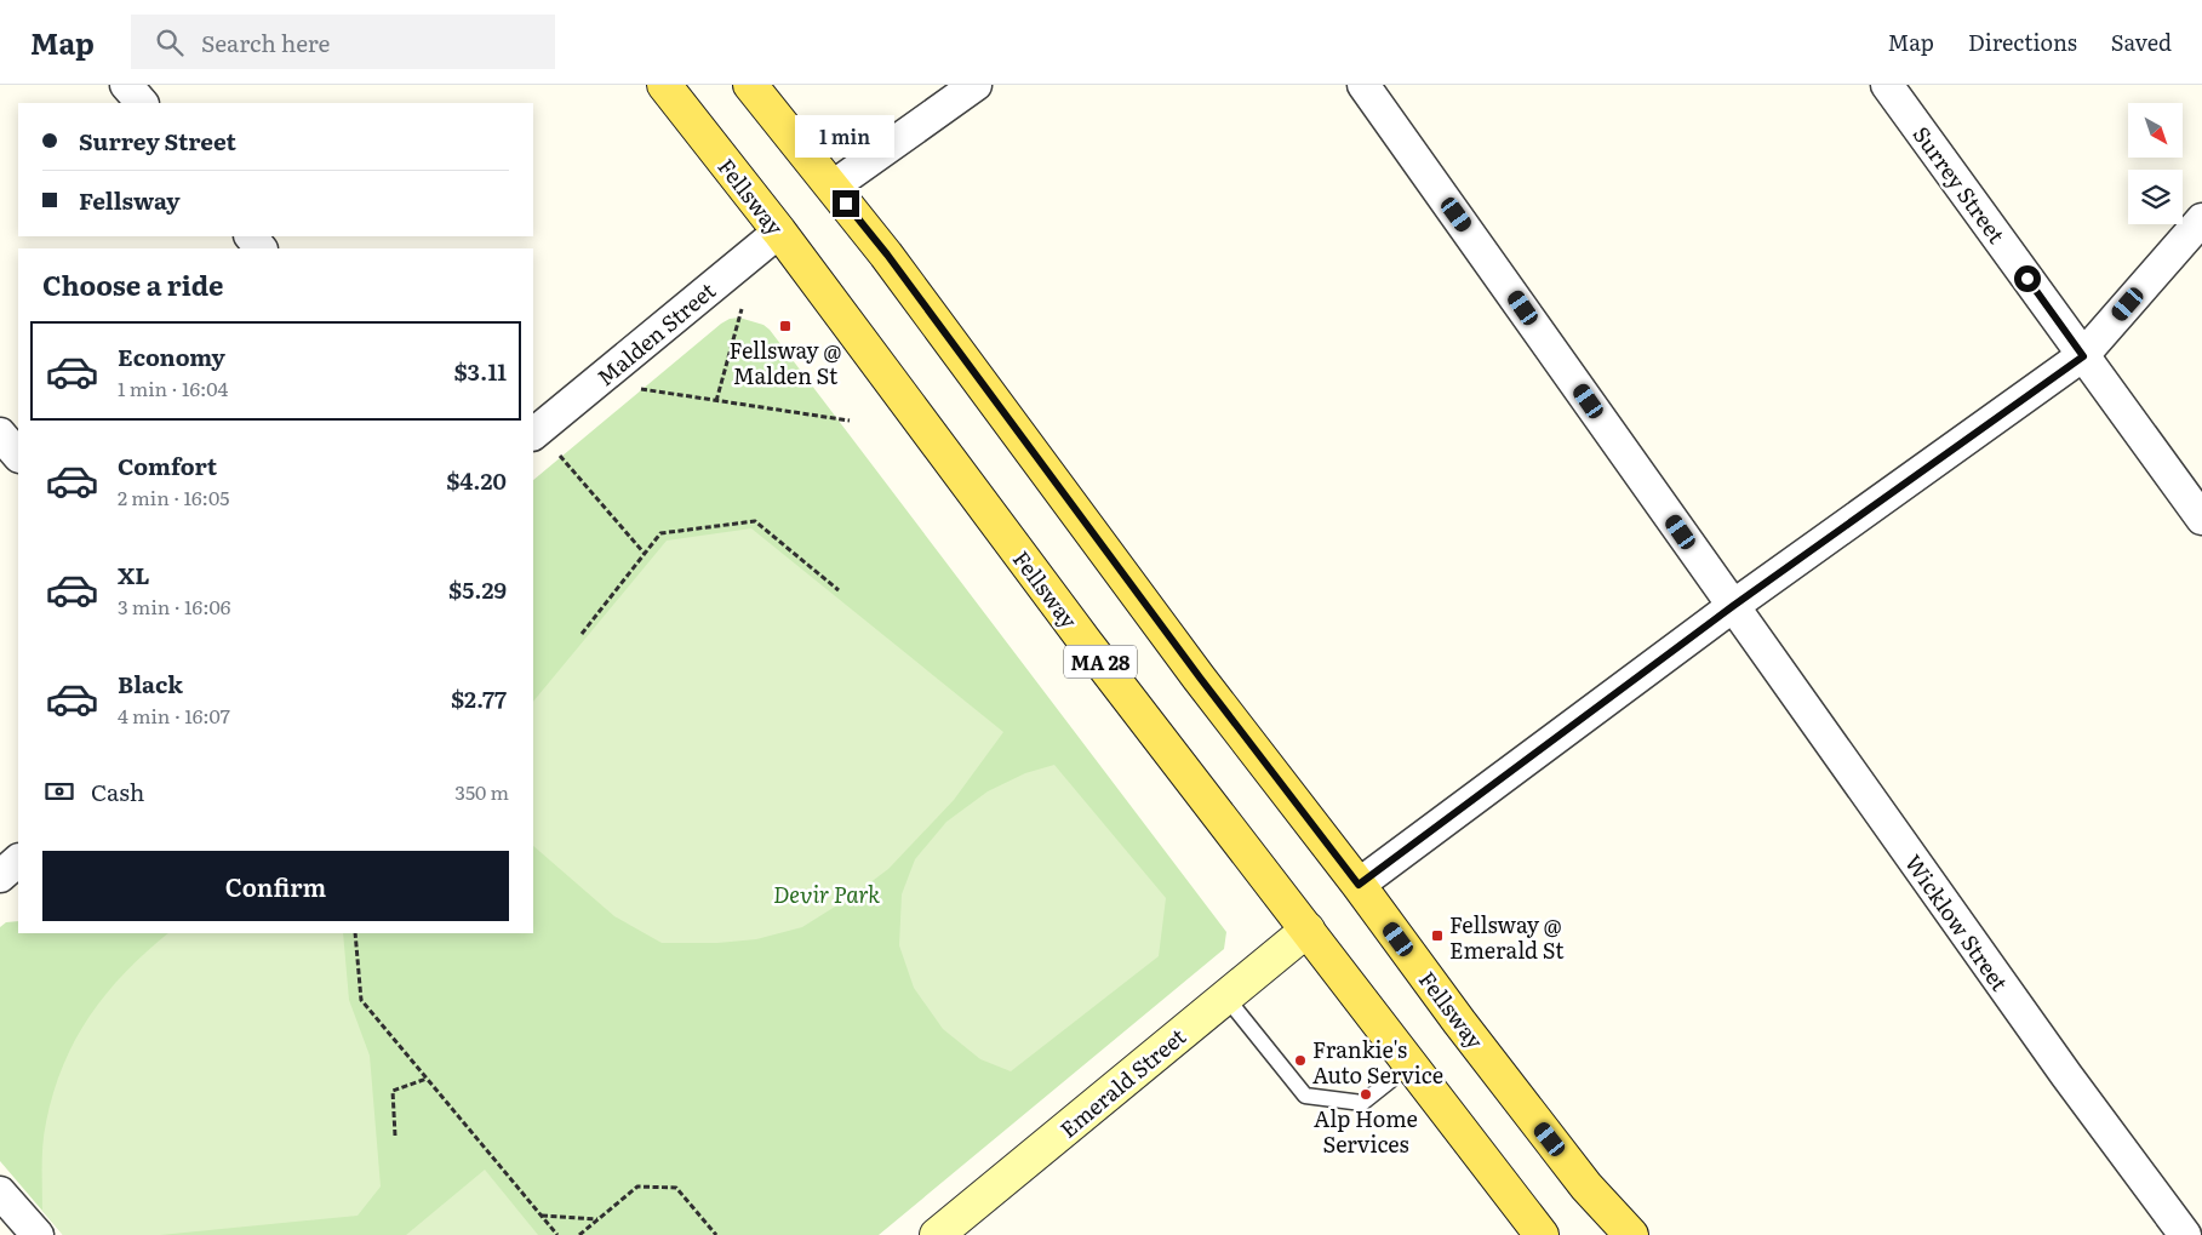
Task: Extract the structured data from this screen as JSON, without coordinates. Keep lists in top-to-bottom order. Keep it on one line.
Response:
{"streets":{"main road":["Fellsway","MA 28"],"street":["Surrey Street","Malden Street","Wicklow Street","Emerald Street"]},"crossings":[["Fellsway","Malden Street"],["Fellsway","Emerald Street"]],"parks":["Devir Park"],"places":{"transit":["Fellsway @ Malden St","Fellsway @ Emerald St"],"other":["Frankie's Auto Service","Alp Home Services"]},"north":"bottom right","page":{"header":"Map","search":"Search here","nav":["Map","Directions","Saved"],"banner":["Surrey Street","Fellsway"],"bubble":"1 min","heading":"Choose a ride","list":[{"name":"Economy","note":"1 min · 16:04","value":"$3.11"},{"name":"Comfort","note":"2 min · 16:05","value":"$4.20"},{"name":"XL","note":"3 min · 16:06","value":"$5.29"},{"name":"Black","note":"4 min · 16:07","value":"$2.77"}],"pay":["Cash","350 m"],"buttons":"Confirm"}}
